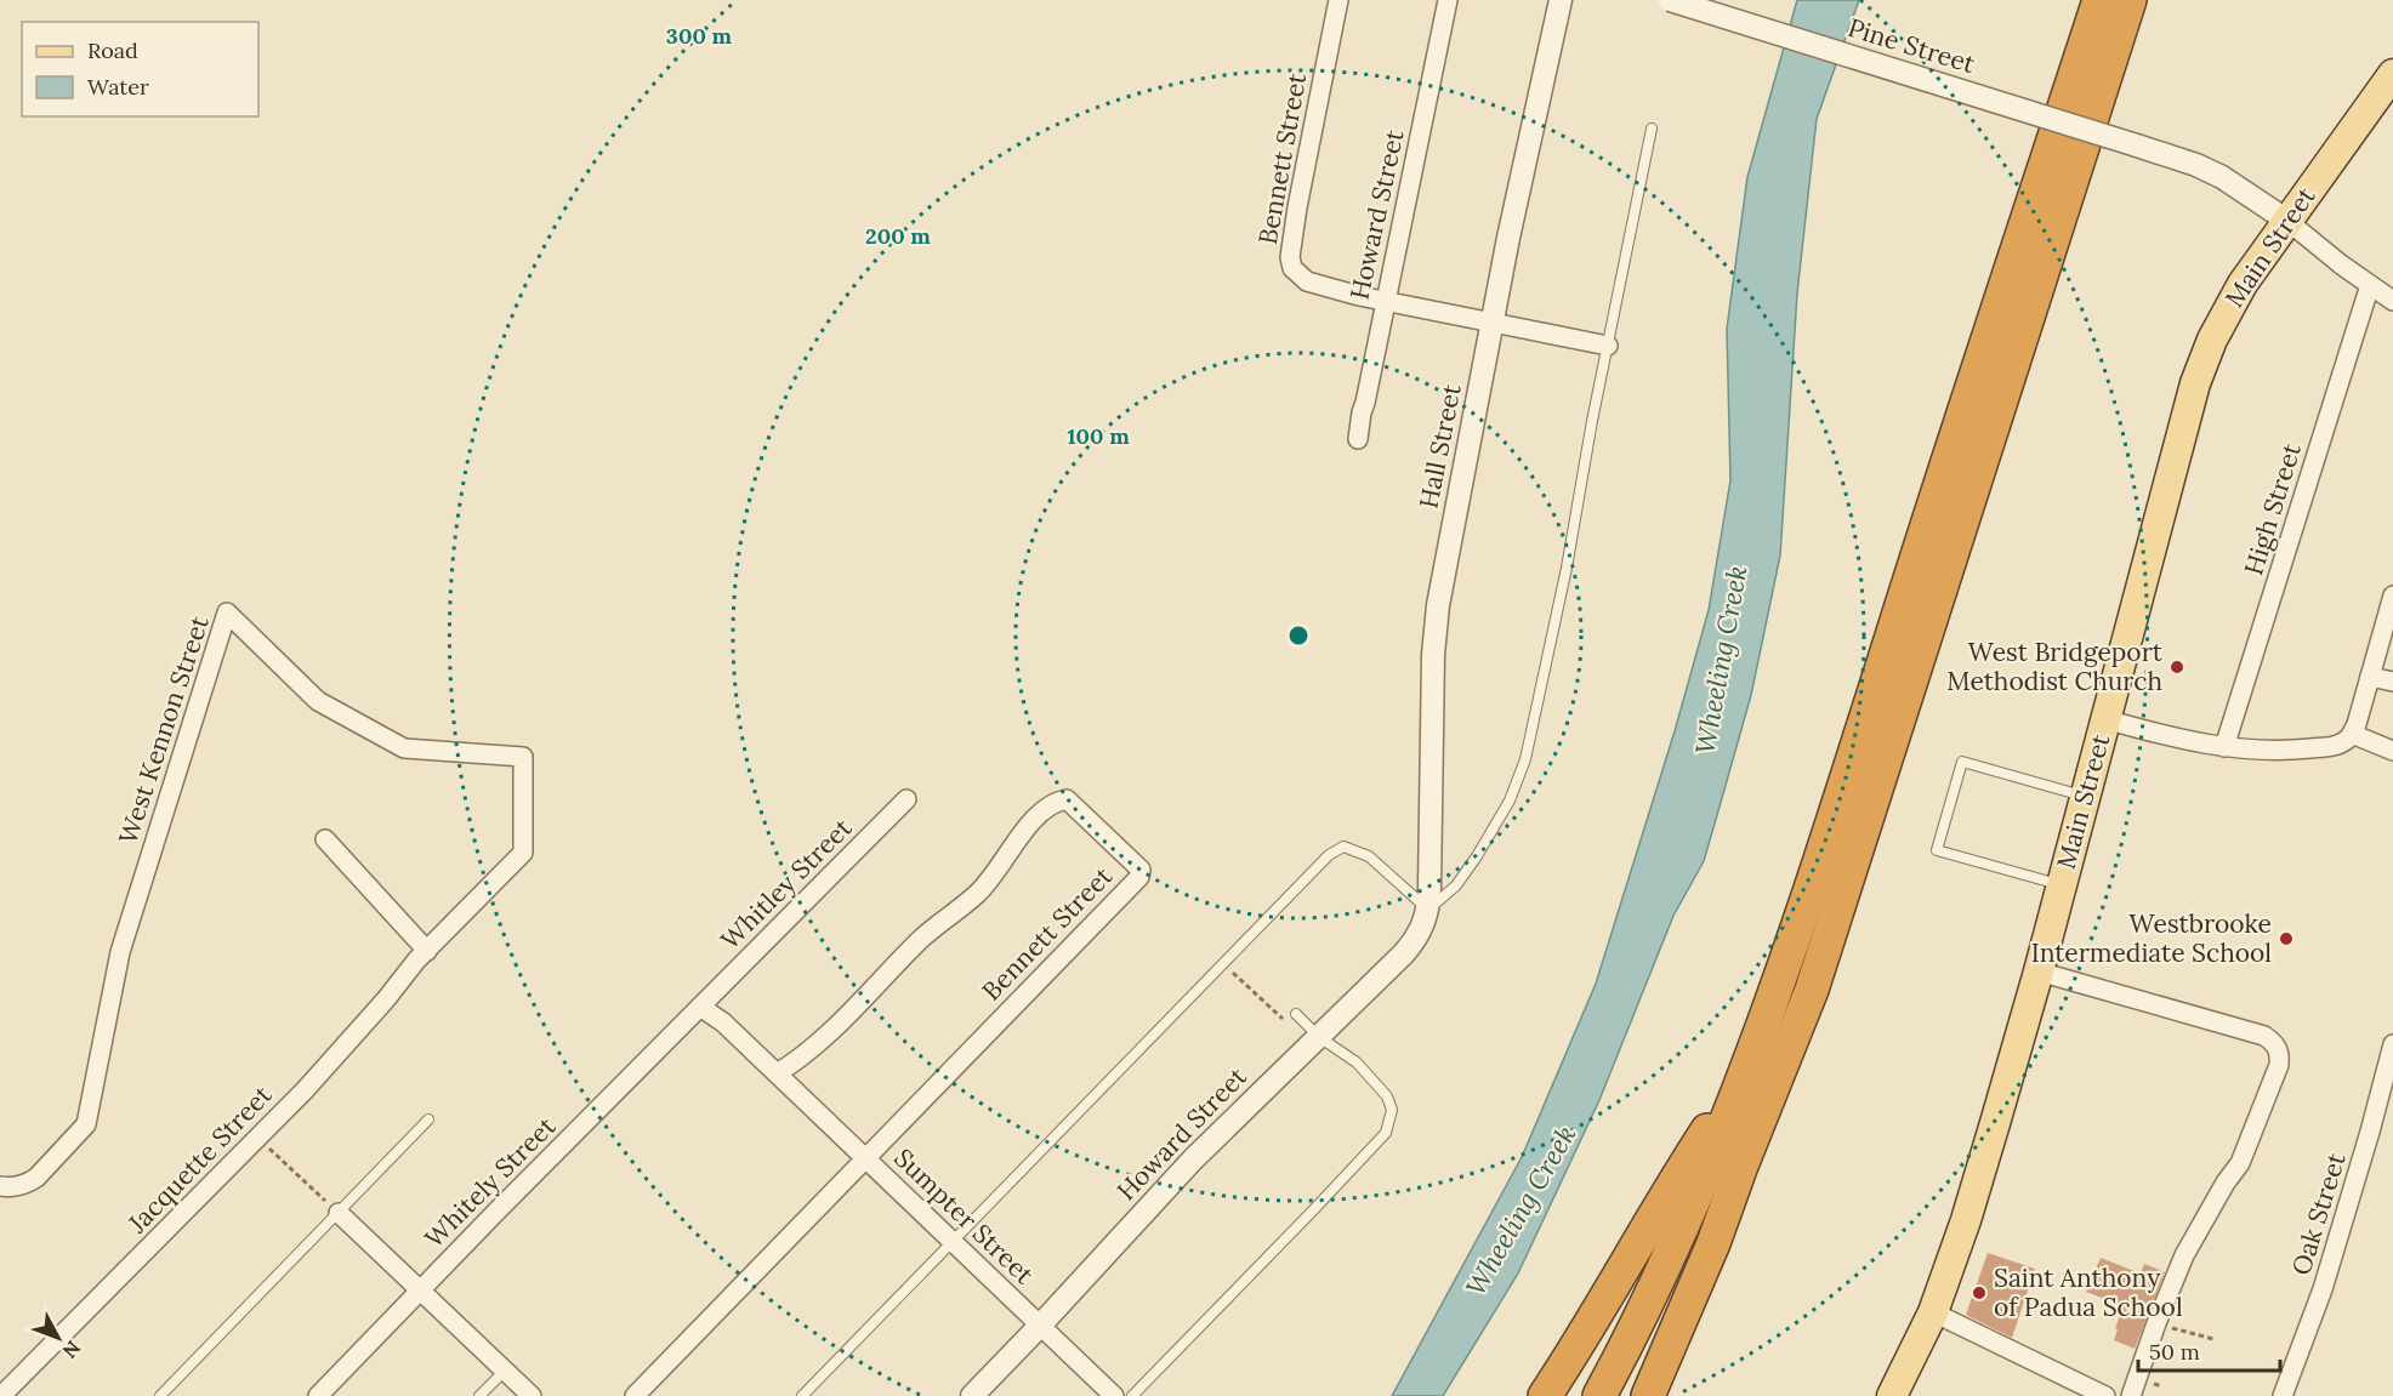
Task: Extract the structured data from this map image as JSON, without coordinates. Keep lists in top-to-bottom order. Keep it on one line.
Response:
{"streets":{"main road":["Main Street"],"street":["Pine Street","Bennett Street","Howard Street","Hall Street","High Street","West Kennon Street","Whitley Street","Jacquette Street","Whitely Street","Oak Street","Sumpter Street"]},"crossings":[["Pine Street","Main Street"],["Bennett Street","Howard Street"],["Bennett Street","Hall Street"],["Bennett Street","Sumpter Street"],["Howard Street","Hall Street"],["Howard Street","Sumpter Street"],["West Kennon Street","Jacquette Street"],["Whitley Street","Whitely Street"],["Whitley Street","Sumpter Street"],["Whitely Street","Sumpter Street"]],"water":["Wheeling Creek"],"places":["West Bridgeport Methodist Church","Westbrooke Intermediate School","Saint Anthony of Padua School"],"legend":["Road","Water"],"scale_bar":"50 m","north":"bottom right","rings":["300 m","200 m","100 m"]}
